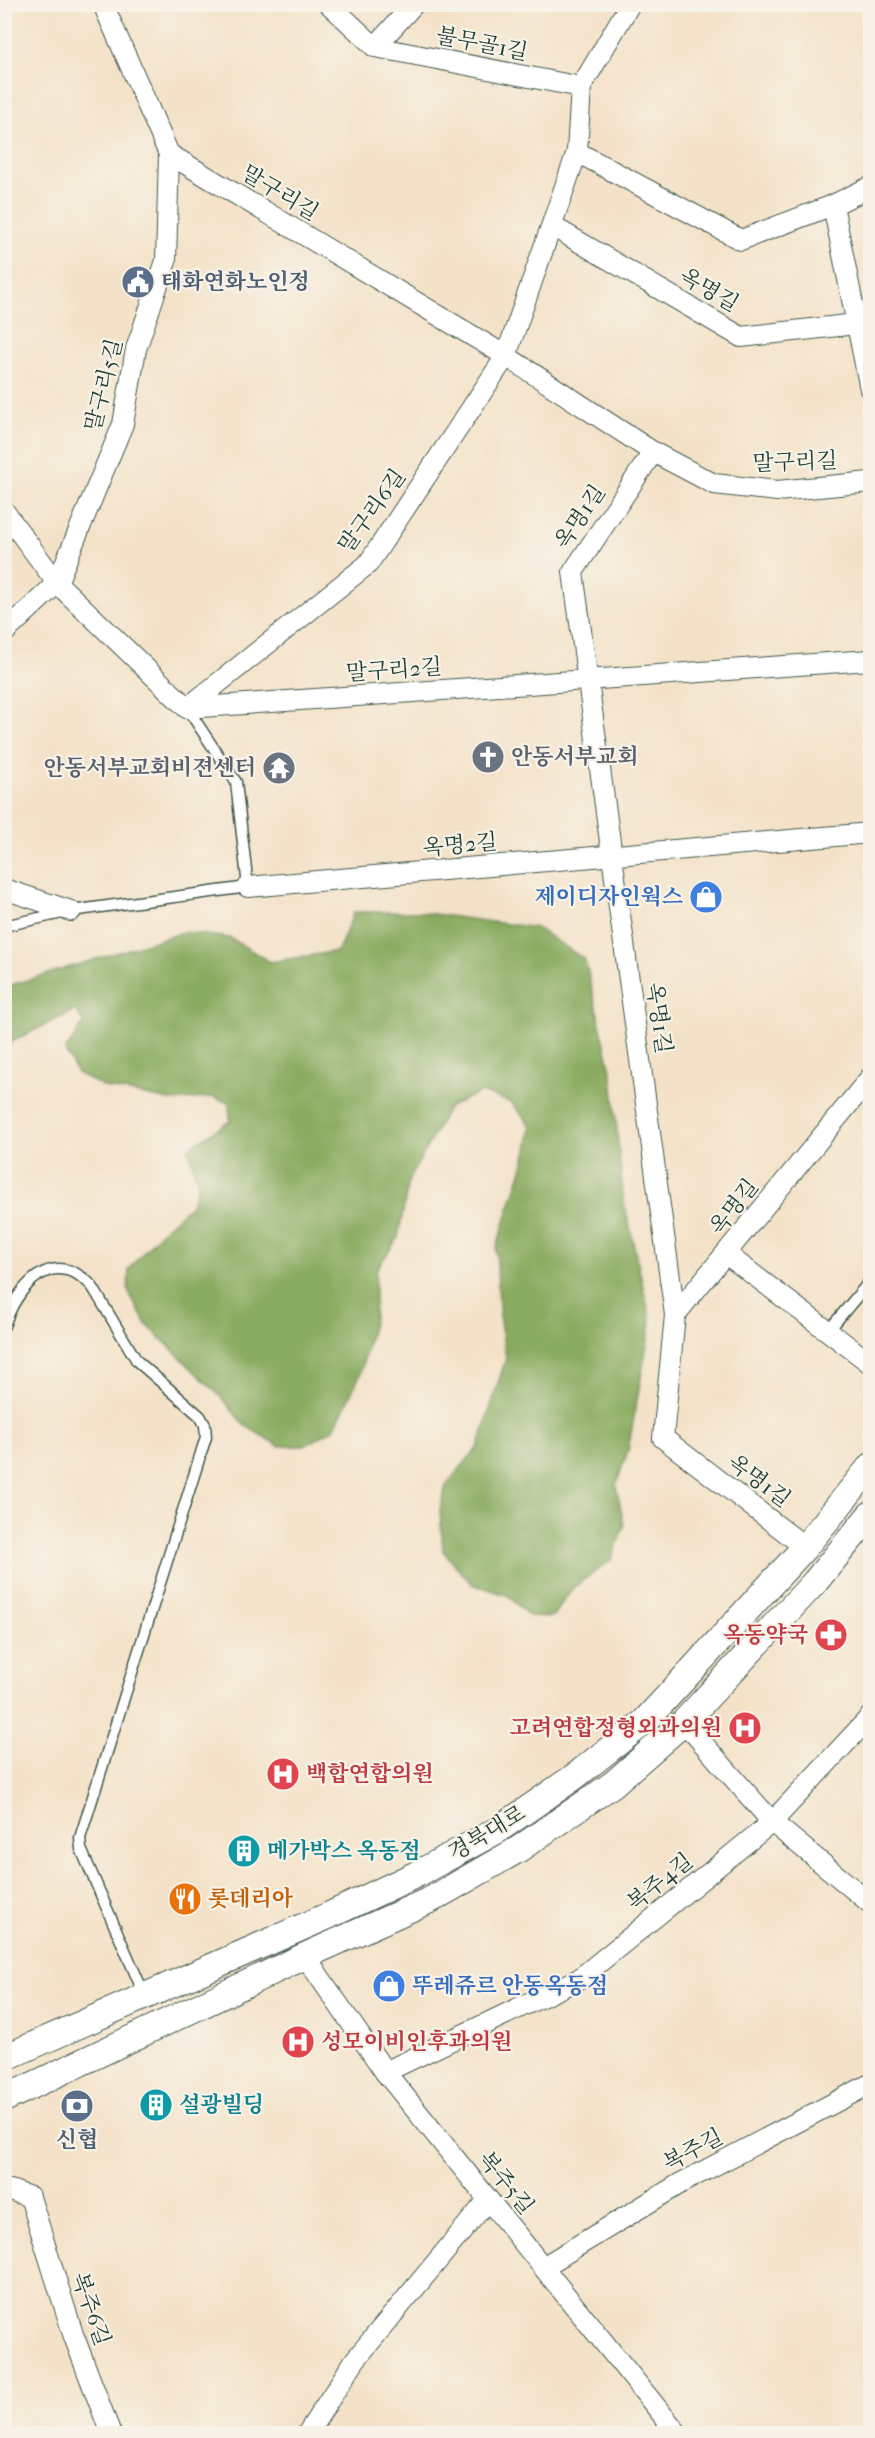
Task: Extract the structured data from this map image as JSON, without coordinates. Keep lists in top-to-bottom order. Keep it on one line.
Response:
{"streets":{"street":["불무골1길","말구리길","옥명길","말구리5길","말구리6길","옥명1길","말구리2길","옥명2길","경북대로","복주4길","복주길","복주5길","복주6길"]},"crossings":[["말구리길","말구리5길"],["말구리길","말구리6길"],["말구리길","옥명1길"],["말구리6길","말구리2길"],["옥명1길","말구리2길"],["옥명1길","옥명2길"],["옥명1길","경북대로"],["경북대로","복주5길"],["복주4길","복주5길"],["복주길","복주5길"]],"places":{"public building":["태화연화노인정"],"church":["안동서부교회"],"temple":["안동서부교회비젼센터"],"shop":["제이디자인웍스","뚜레쥬르 안동옥동점"],"pharmacy":["옥동약국"],"hospital":["고려연합정형외과의원","백합연합의원","성모이비인후과의원"],"building":["메가박스 옥동점","설광빌딩"],"restaurant":["롯데리아"],"bank":["신협"]}}
